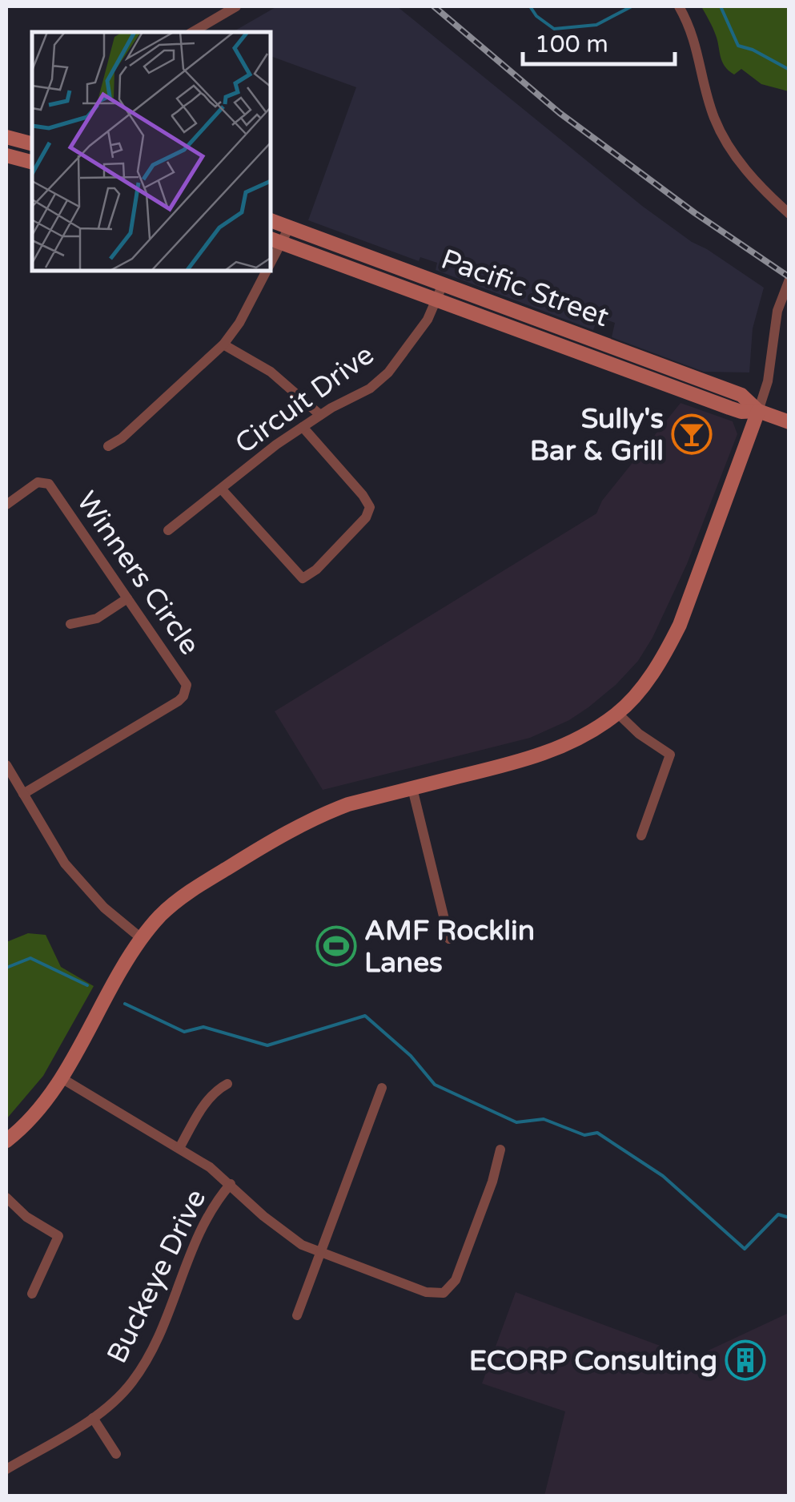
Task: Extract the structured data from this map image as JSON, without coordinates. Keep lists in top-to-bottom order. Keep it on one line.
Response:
{"streets":{"main road":["Pacific Street"],"street":["Circuit Drive","Winners Circle","Buckeye Drive"]},"crossings":[["Pacific Street","Circuit Drive"]],"places":{"bar":["Sully's Bar & Grill"],"sports":["AMF Rocklin Lanes"],"building":["ECORP Consulting"]},"scale_bar":"100 m"}
